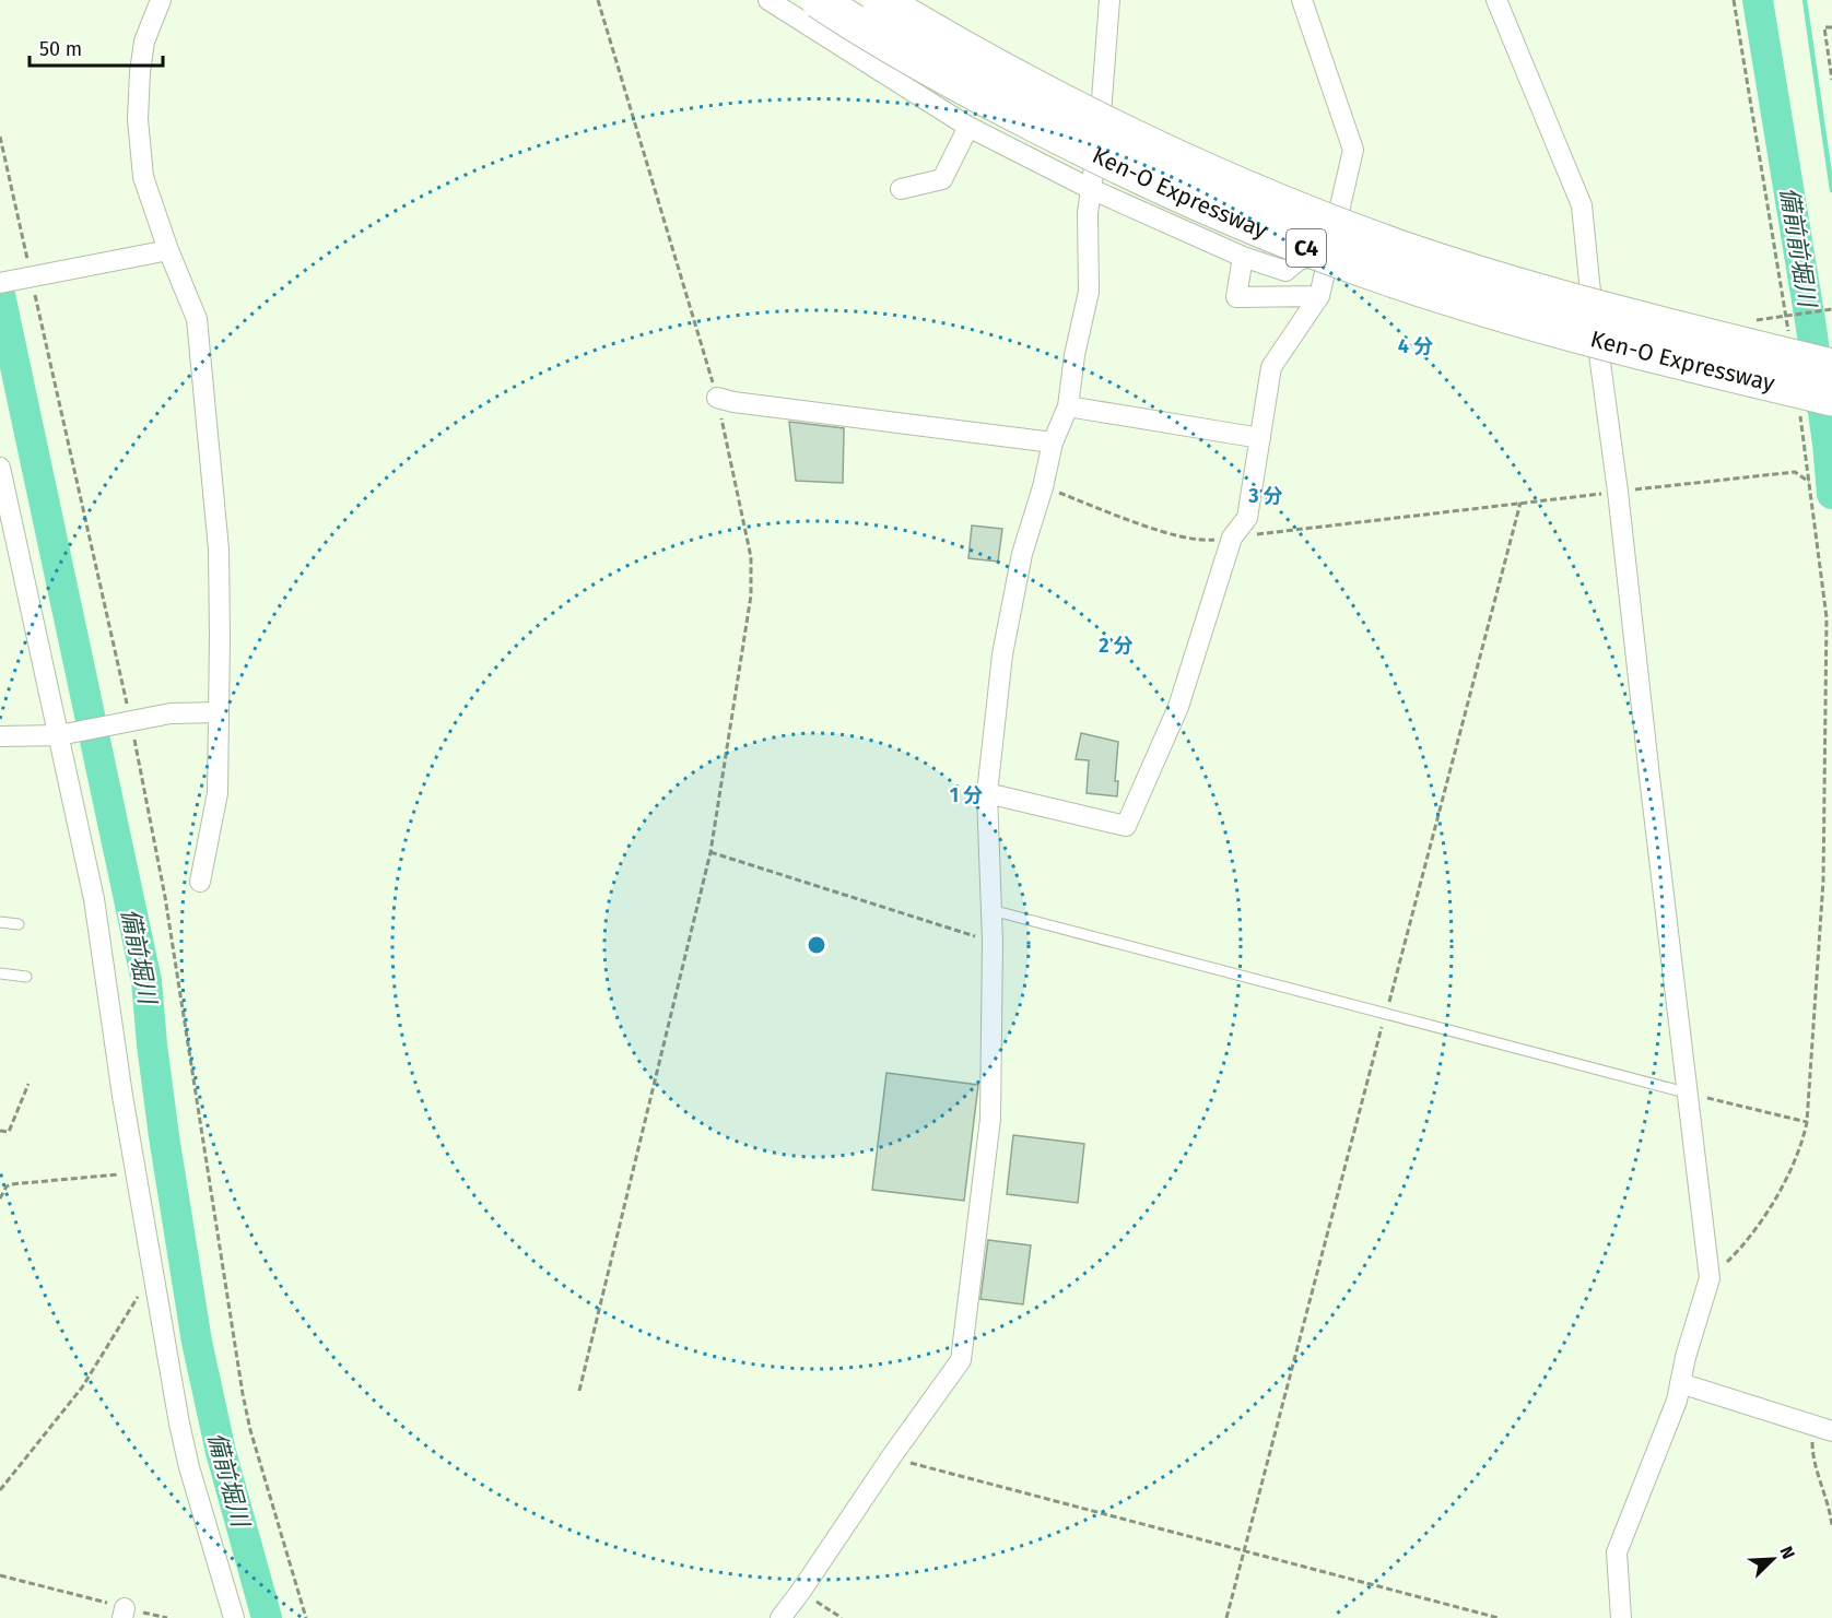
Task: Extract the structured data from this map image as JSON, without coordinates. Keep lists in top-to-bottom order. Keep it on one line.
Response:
{"streets":{"highway":["Ken-O Expressway","C4"]},"water":["備前前堀川","備前堀川"],"scale_bar":"50 m","north":"top right","rings":["4 分","3 分","2 分","1 分"]}
